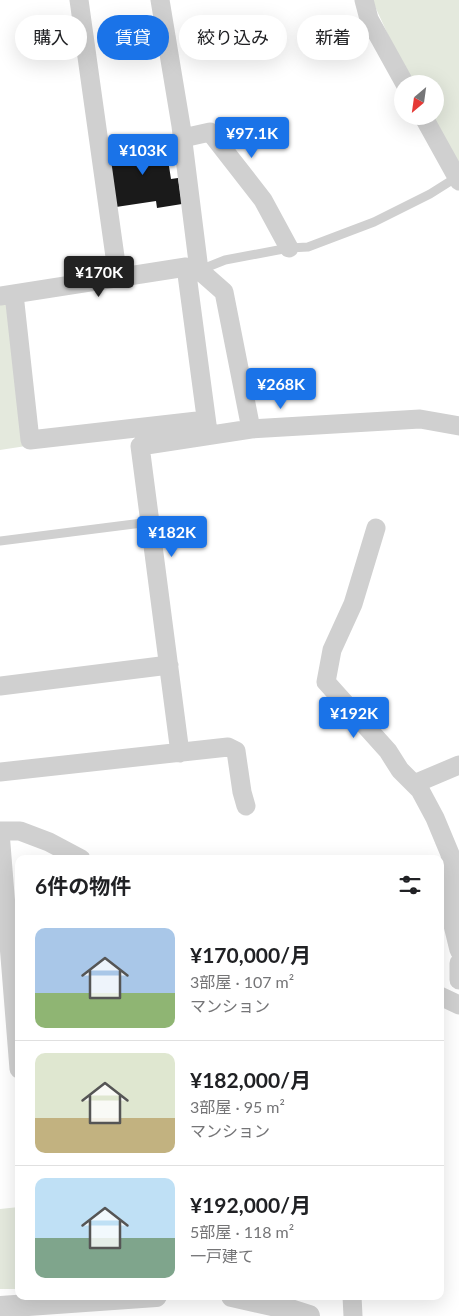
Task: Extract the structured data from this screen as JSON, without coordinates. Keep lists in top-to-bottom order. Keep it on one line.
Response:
{"north":"bottom left","page":{"chip":["購入","賃貸","絞り込み","新着"],"price":["¥97.1K","¥103K","¥170K","¥268K","¥182K","¥192K"],"heading":"6件の物件","list":[{"name":"¥170,000/月","note":"3部屋 · 107 m² · マンション"},{"name":"¥182,000/月","note":"3部屋 · 95 m² · マンション"},{"name":"¥192,000/月","note":"5部屋 · 118 m² · 一戸建て"}]}}
